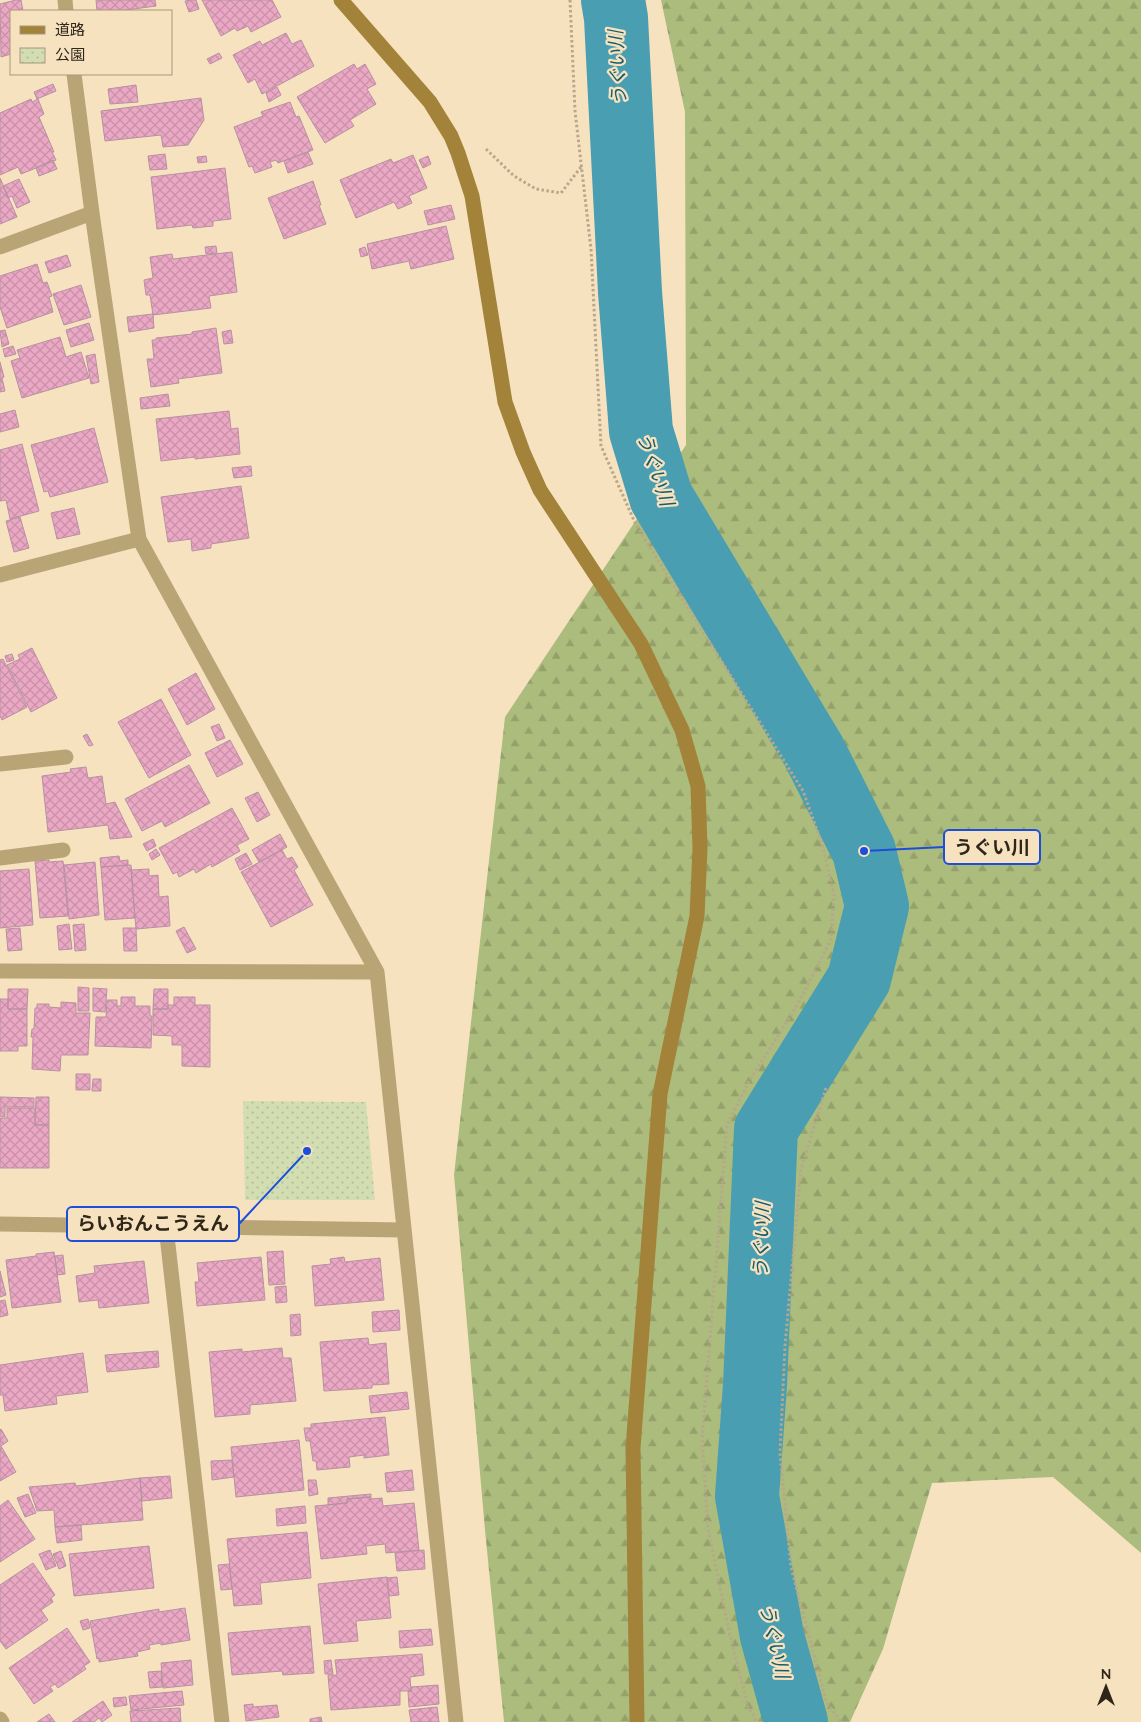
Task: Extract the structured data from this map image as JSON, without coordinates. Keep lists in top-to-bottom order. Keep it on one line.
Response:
{"water":["うぐい川"],"places":["うぐい川","らいおんこうえん"],"legend":["道路","公園"],"north":"top"}
